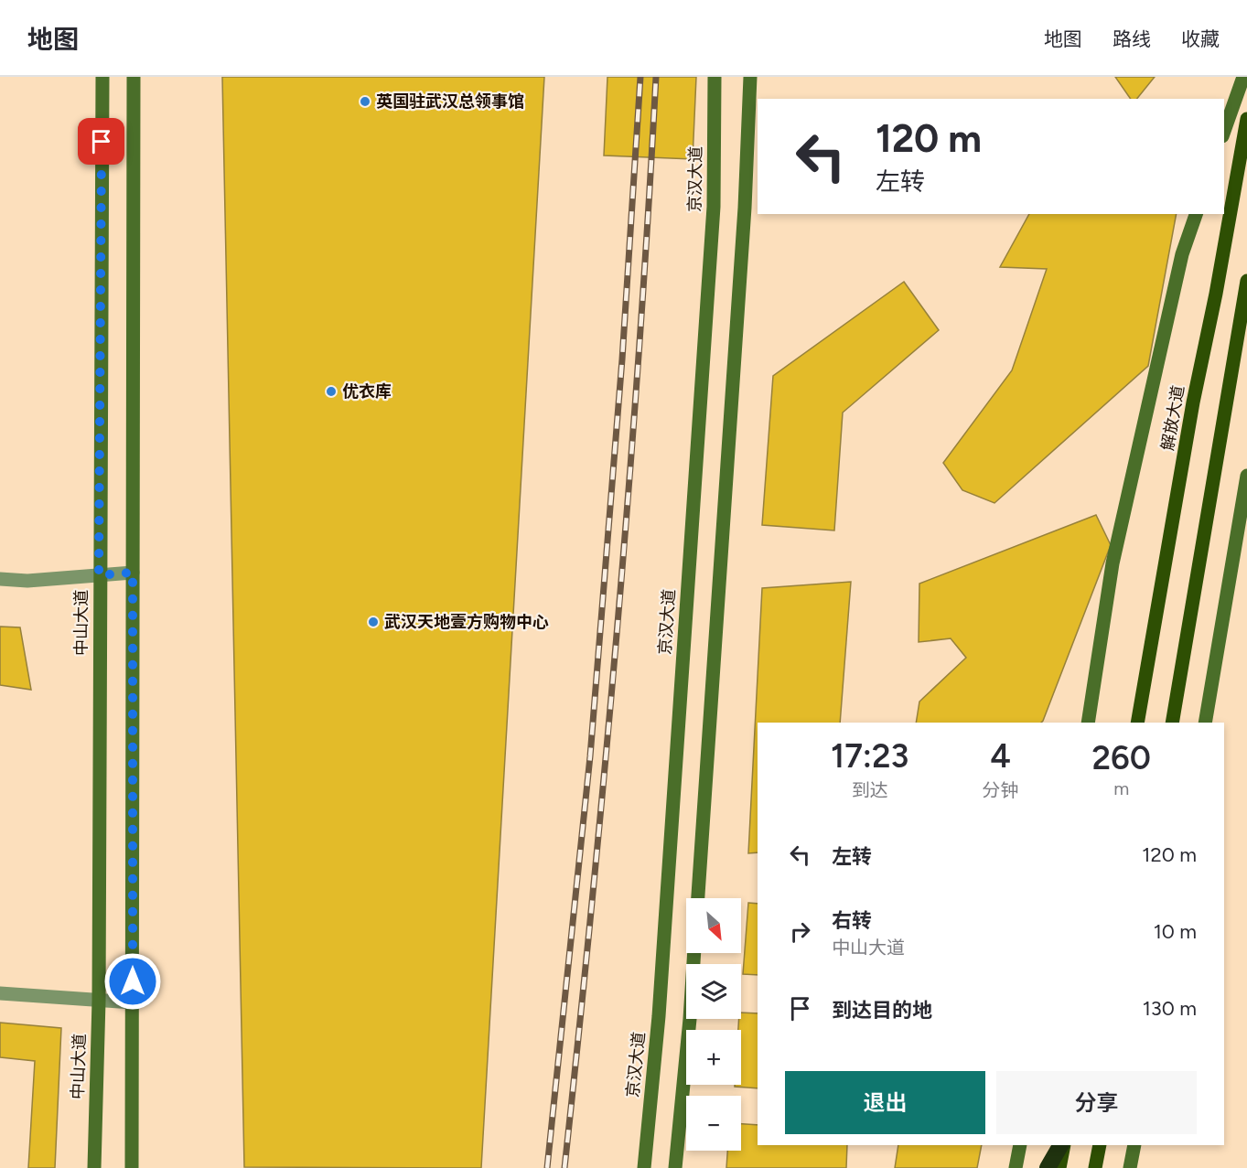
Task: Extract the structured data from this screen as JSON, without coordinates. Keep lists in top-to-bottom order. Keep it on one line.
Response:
{"streets":{"main road":["京汉大道","解放大道","中山大道"]},"places":["英国驻武汉总领事馆","优衣库","武汉天地壹方购物中心"],"north":"bottom right","page":{"header":"地图","nav":["地图","路线","收藏"],"turn":["120 m","左转"],"eta":["17:23","到达","4","分钟","260","m"],"list":[{"name":"左转","value":"120 m"},{"name":"右转","note":"中山大道","value":"10 m"},{"name":"到达目的地","value":"130 m"}],"map_buttons":["+","−"],"buttons":["退出","分享"]}}
